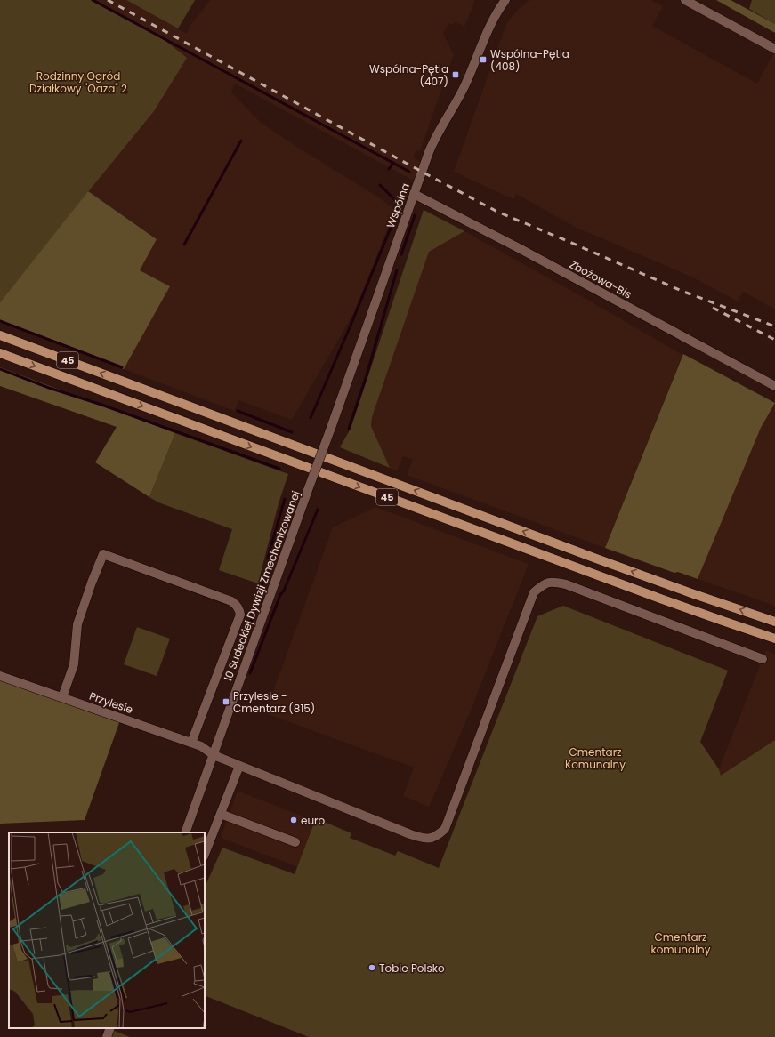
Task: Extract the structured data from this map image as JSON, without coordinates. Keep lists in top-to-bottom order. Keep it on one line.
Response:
{"streets":{"main road":["45"],"street":["Wspólna","Zbożowa-Bis","10 Sudeckiej Dywizji Zmechanizowanej","Przylesie"]},"crossings":[["Wspólna","Zbożowa-Bis"],["Wspólna","10 Sudeckiej Dywizji Zmechanizowanej"],["10 Sudeckiej Dywizji Zmechanizowanej","Przylesie"]],"parks":["Rodzinny Ogród Działkowy \"Oaza\" 2","Cmentarz Komunalny","Cmentarz komunalny"],"places":{"transit":["Wspólna-Pętla (408)","Wspólna-Pętla (407)","Przylesie - Cmentarz (815)"],"other":["euro","Tobie Polsko"]}}
